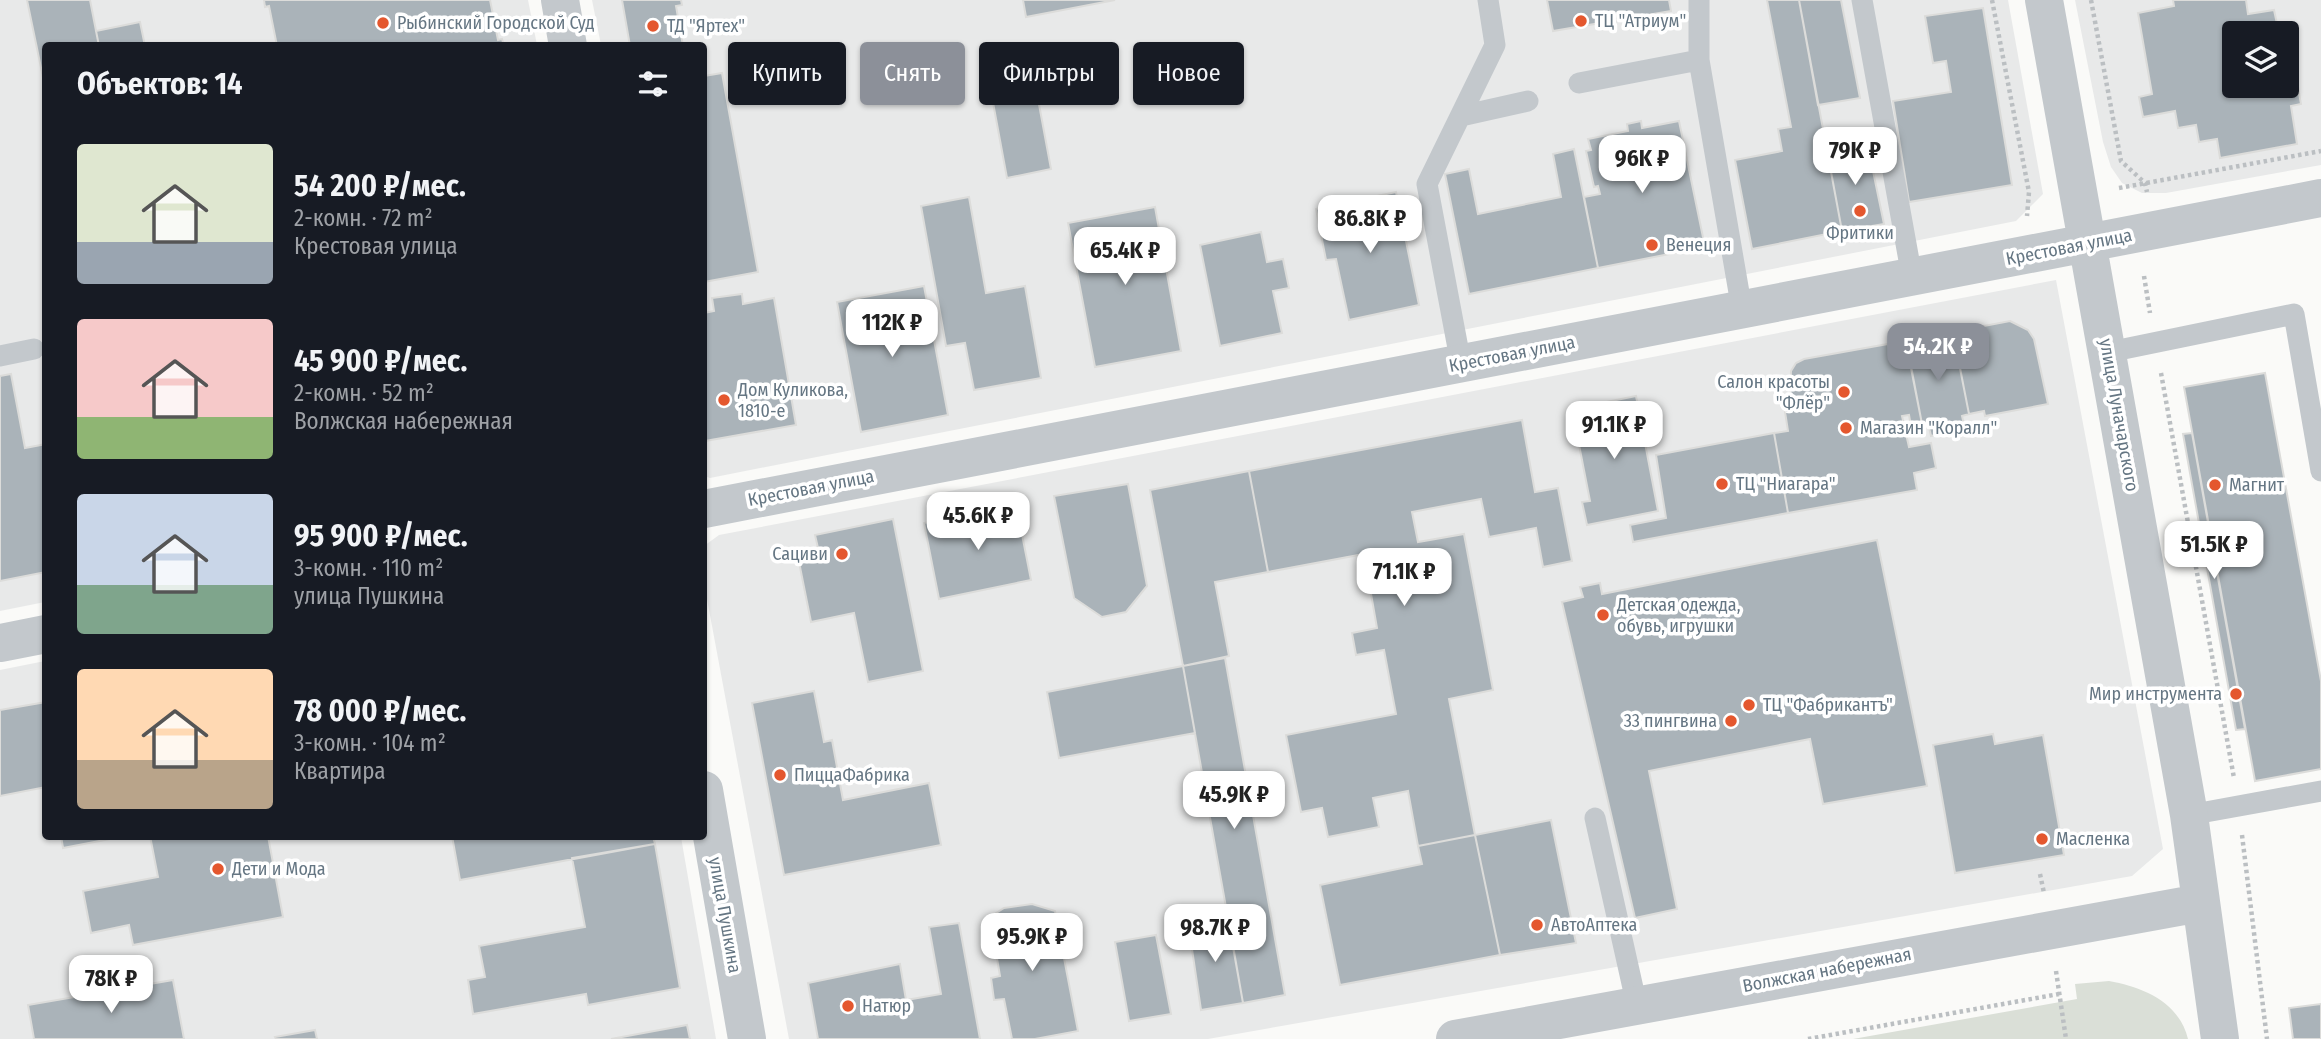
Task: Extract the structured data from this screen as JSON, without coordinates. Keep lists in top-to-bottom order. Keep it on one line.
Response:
{"streets":{"street":["Крестовая улица","улица Луначарского","улица Пушкина","Волжская набережная"]},"crossings":[["Крестовая улица","улица Луначарского"],["улица Луначарского","Волжская набережная"]],"places":["ТЦ \"Атриум\"","Рыбинский Городской Суд","ТД \"Яртех\"","Фритики","Венеция","Салон красоты \"Флёр\"","Дом Куликова, 1810-е","Магазин \"Коралл\"","ТЦ \"Ниагара\"","Магнит","Сациви","Детская одежда, обувь, игрушки","Мир инструмента","ТЦ \"Фабрикантъ\"","33 пингвина","ПиццаФабрика","Масленка","Дети и Мода","АвтоАптека","Натюр"],"page":{"chip":["Купить","Снять","Фильтры","Новое"],"heading":"Объектов: 14","list":[{"name":"54 200 ₽/мес.","note":"2-комн. · 72 m² · Крестовая улица"},{"name":"45 900 ₽/мес.","note":"2-комн. · 52 m² · Волжская набережная"},{"name":"95 900 ₽/мес.","note":"3-комн. · 110 m² · улица Пушкина"},{"name":"78 000 ₽/мес.","note":"3-комн. · 104 m² · Квартира"}],"price":["79K ₽","96K ₽","86.8K ₽","65.4K ₽","112K ₽","54.2K ₽","91.1K ₽","45.6K ₽","51.5K ₽","71.1K ₽","45.9K ₽","98.7K ₽","95.9K ₽","78K ₽"]}}
